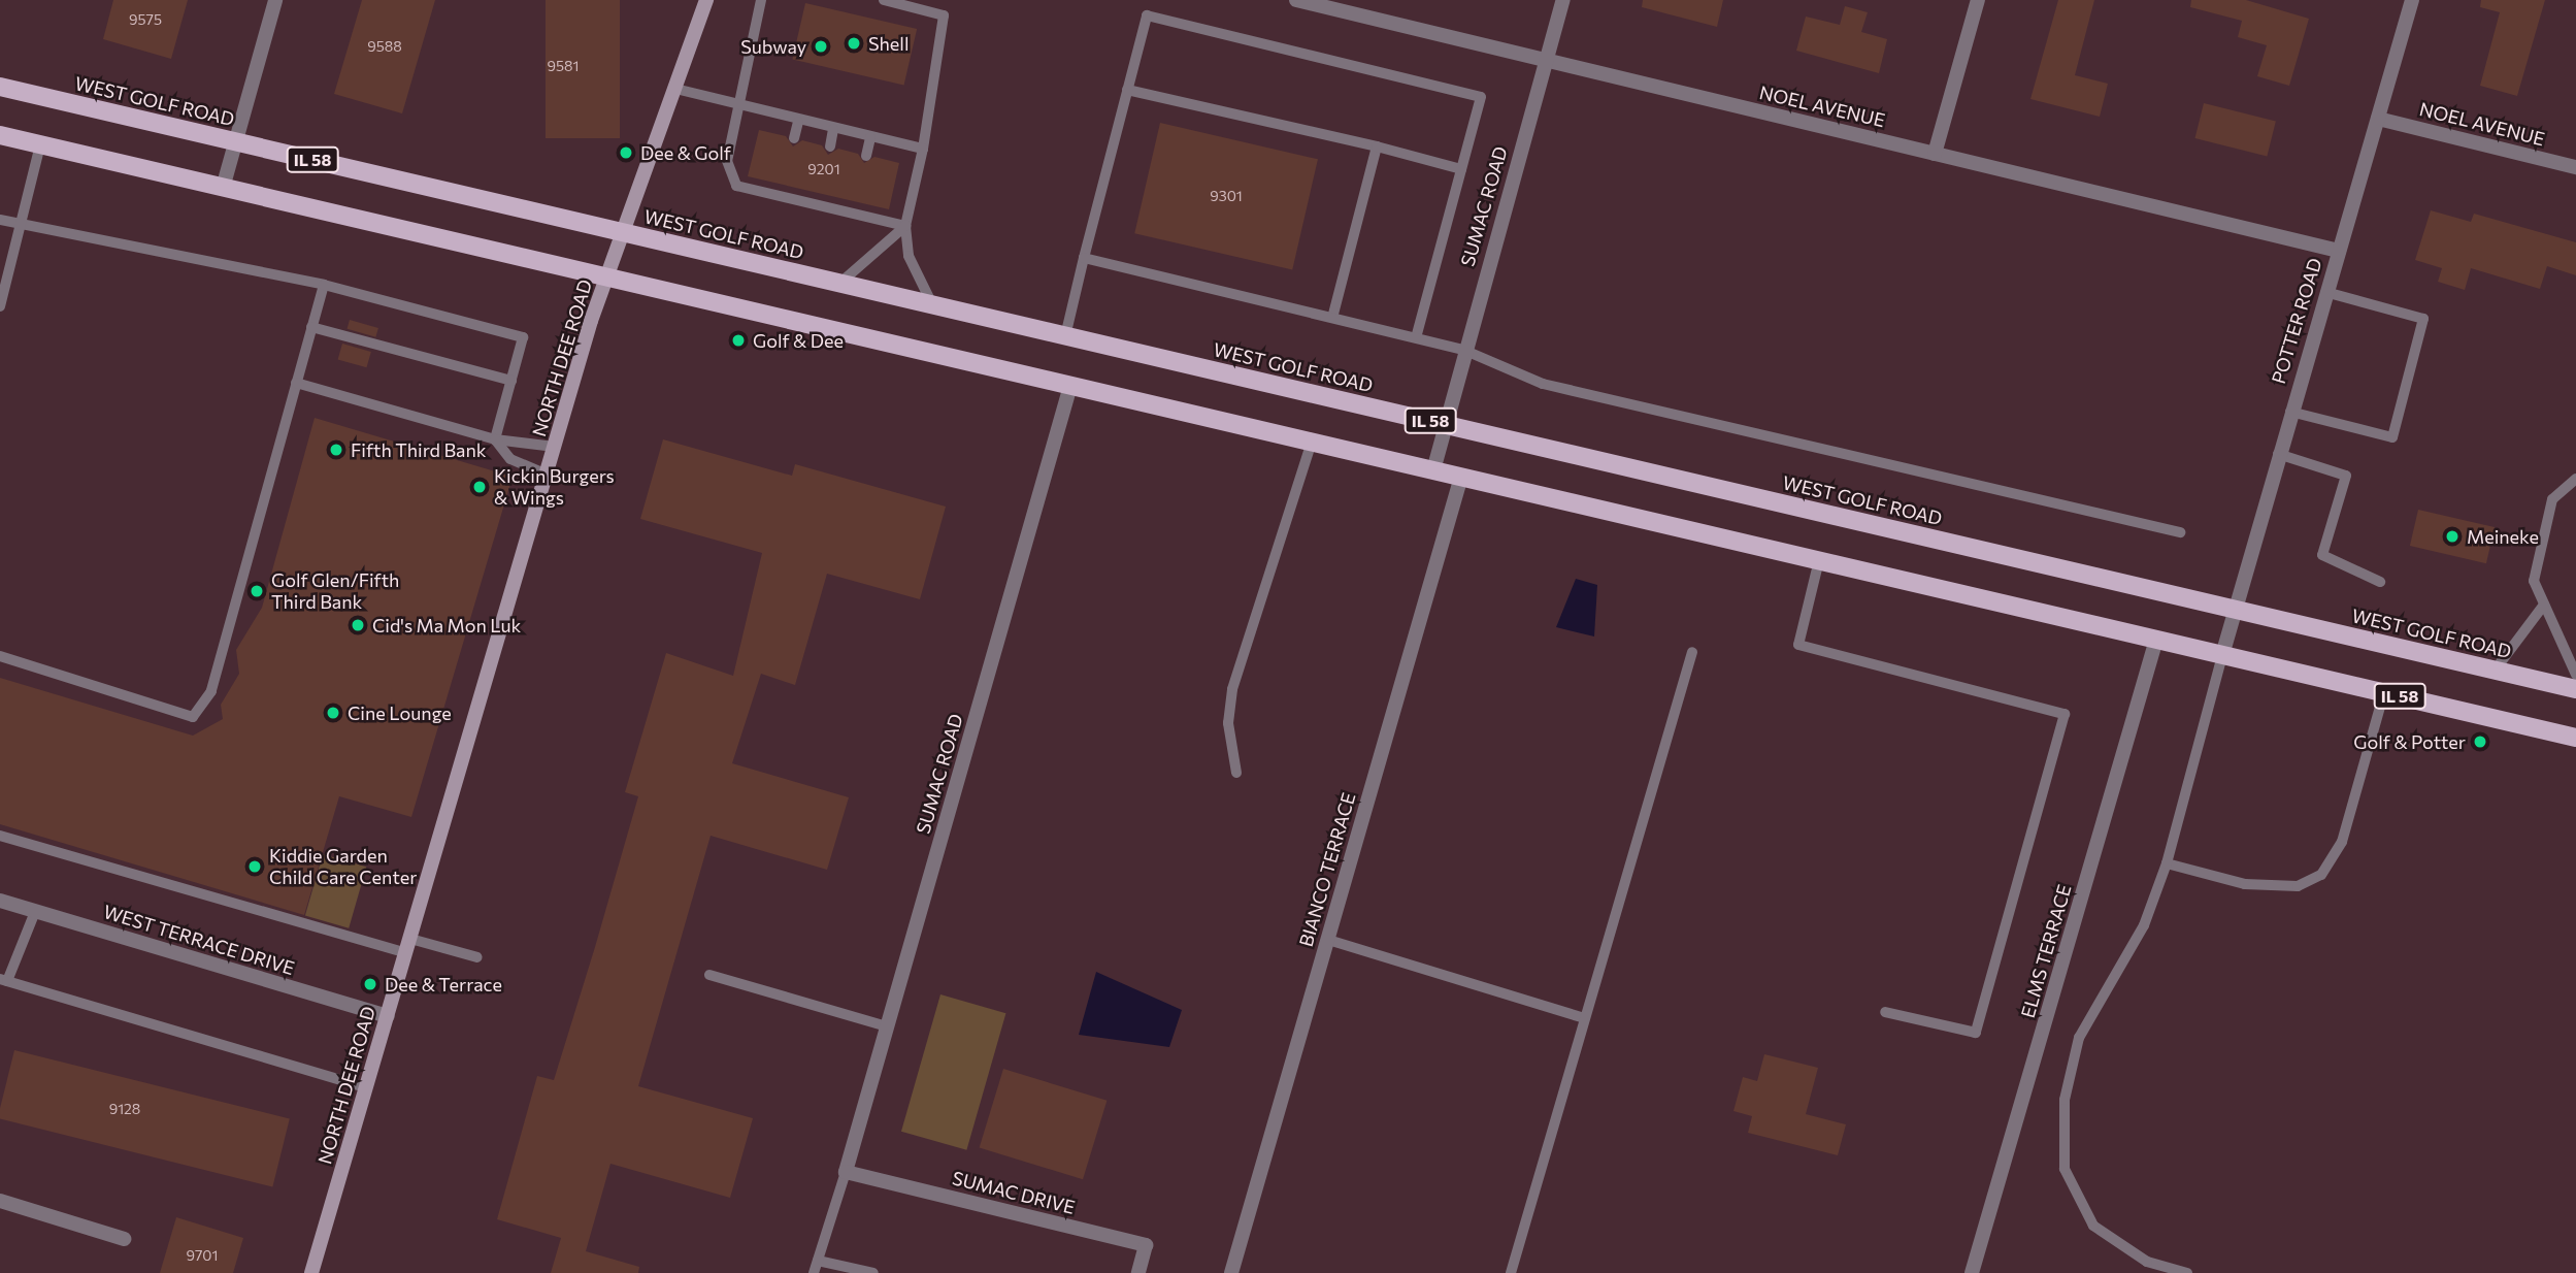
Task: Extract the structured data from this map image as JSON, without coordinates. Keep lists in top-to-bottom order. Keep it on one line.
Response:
{"streets":{"main road":["WEST GOLF ROAD","IL 58"],"street":["NOEL AVENUE","SUMAC ROAD","POTTER ROAD","NORTH DEE ROAD","BIANCO TERRACE","WEST TERRACE DRIVE","ELMS TERRACE","SUMAC DRIVE"]},"crossings":[["WEST GOLF ROAD","SUMAC ROAD"],["WEST GOLF ROAD","POTTER ROAD"],["WEST GOLF ROAD","NORTH DEE ROAD"],["NOEL AVENUE","SUMAC ROAD"],["NOEL AVENUE","POTTER ROAD"],["IL 58","SUMAC ROAD"],["IL 58","POTTER ROAD"],["IL 58","NORTH DEE ROAD"],["IL 58","BIANCO TERRACE"],["IL 58","ELMS TERRACE"],["SUMAC ROAD","SUMAC DRIVE"],["NORTH DEE ROAD","WEST TERRACE DRIVE"]],"places":["Shell","Subway","Dee & Golf","Golf & Dee","Fifth Third Bank","Kickin Burgers & Wings","Meineke","Golf Glen/Fifth Third Bank","Cid's Ma Mon Luk","Cine Lounge","Golf & Potter","Kiddie Garden Child Care Center","Dee & Terrace"],"house_numbers":["9575","9588","9581","9201","9301","9128","9701"]}
